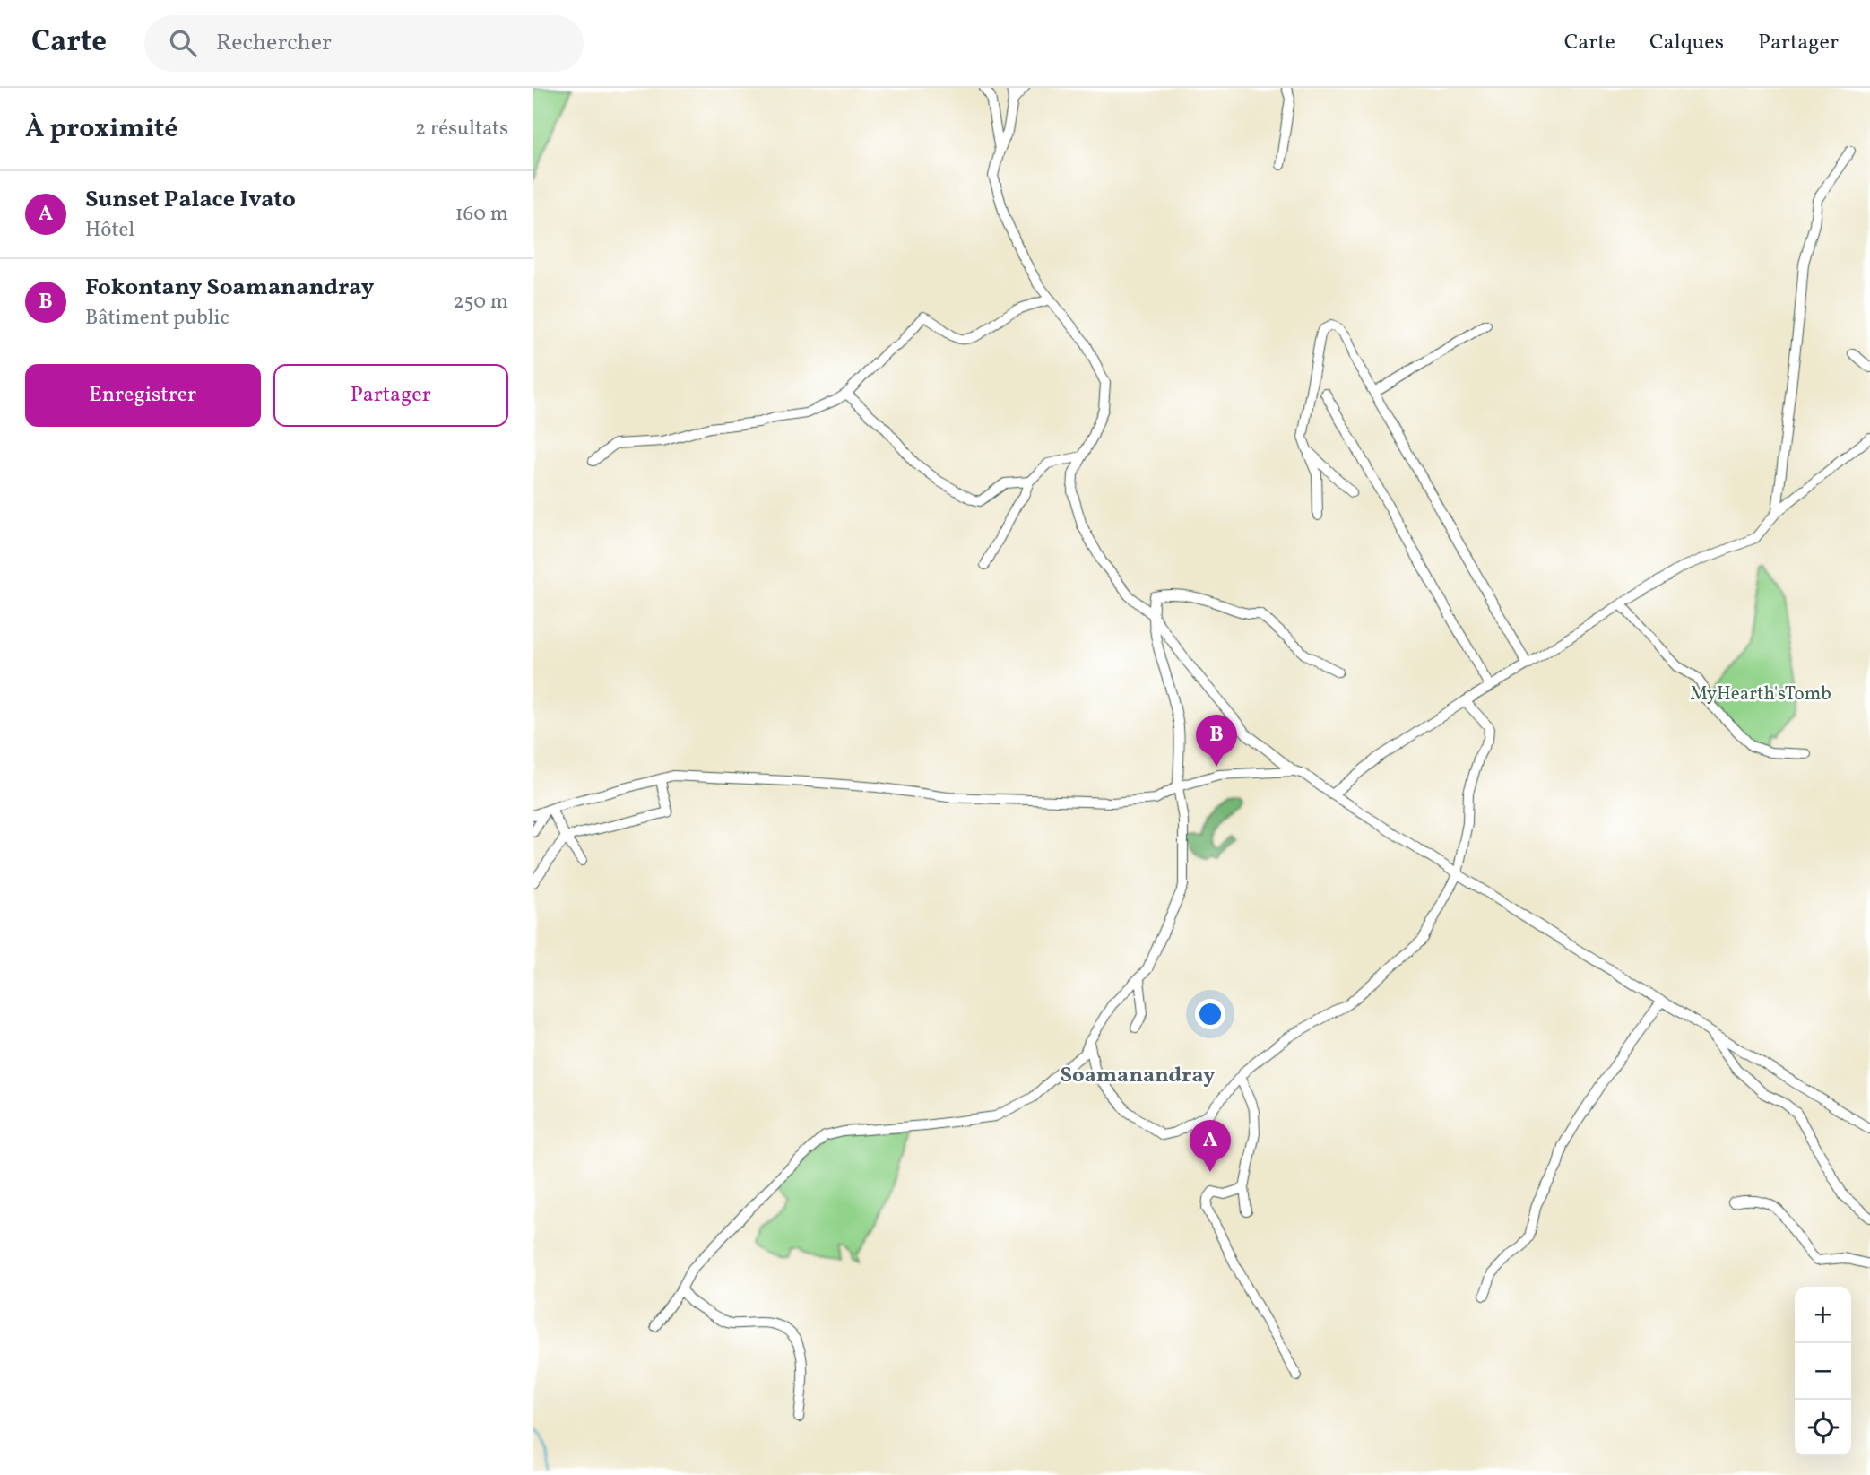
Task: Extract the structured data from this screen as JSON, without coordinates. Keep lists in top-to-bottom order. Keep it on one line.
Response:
{"districts":["Soamanandray"],"parks":["MyHearth'sTomb"],"page":{"header":"Carte","search":"Rechercher","nav":["Carte","Calques","Partager"],"heading":["À proximité","2 résultats"],"list":[{"mark":"A","name":"Sunset Palace Ivato","note":"Hôtel","value":"160 m"},{"mark":"B","name":"Fokontany Soamanandray","note":"Bâtiment public","value":"250 m"}],"buttons":["Enregistrer","Partager"],"pins":["B","A"],"map_buttons":["+","−"]}}
